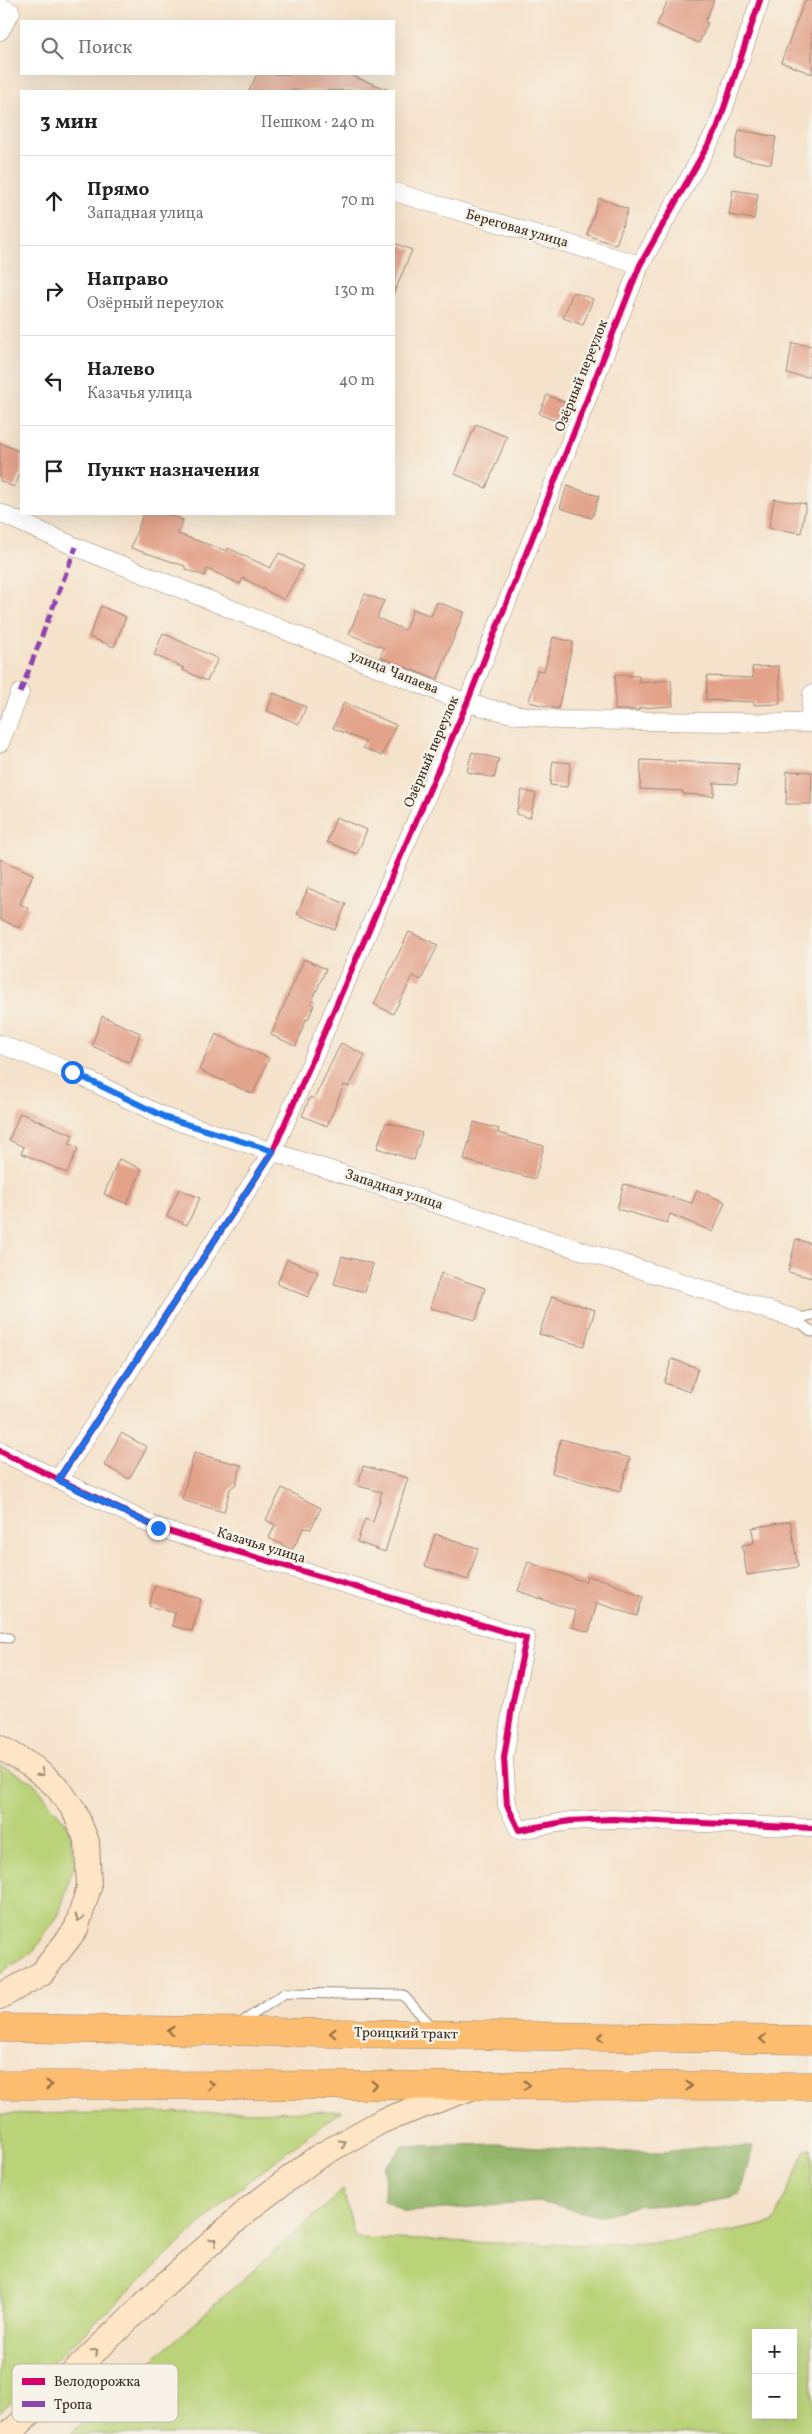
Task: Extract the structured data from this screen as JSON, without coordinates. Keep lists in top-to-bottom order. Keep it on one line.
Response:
{"streets":{"main road":["Троицкий тракт"],"street":["Береговая улица","Озёрный переулок","улица Чапаева","Западная улица","Казачья улица"]},"crossings":[["Береговая улица","Озёрный переулок"],["Озёрный переулок","улица Чапаева"],["Озёрный переулок","Западная улица"],["Озёрный переулок","Казачья улица"]],"legend":["Велодорожка","Тропа"],"page":{"search":"Поиск","heading":["3 мин","Пешком · 240 m"],"list":[["Прямо","Западная улица","70 m"],["Направо","Озёрный переулок","130 m"],["Налево","Казачья улица","40 m"],"Пункт назначения"],"map_buttons":["+","−"]}}
